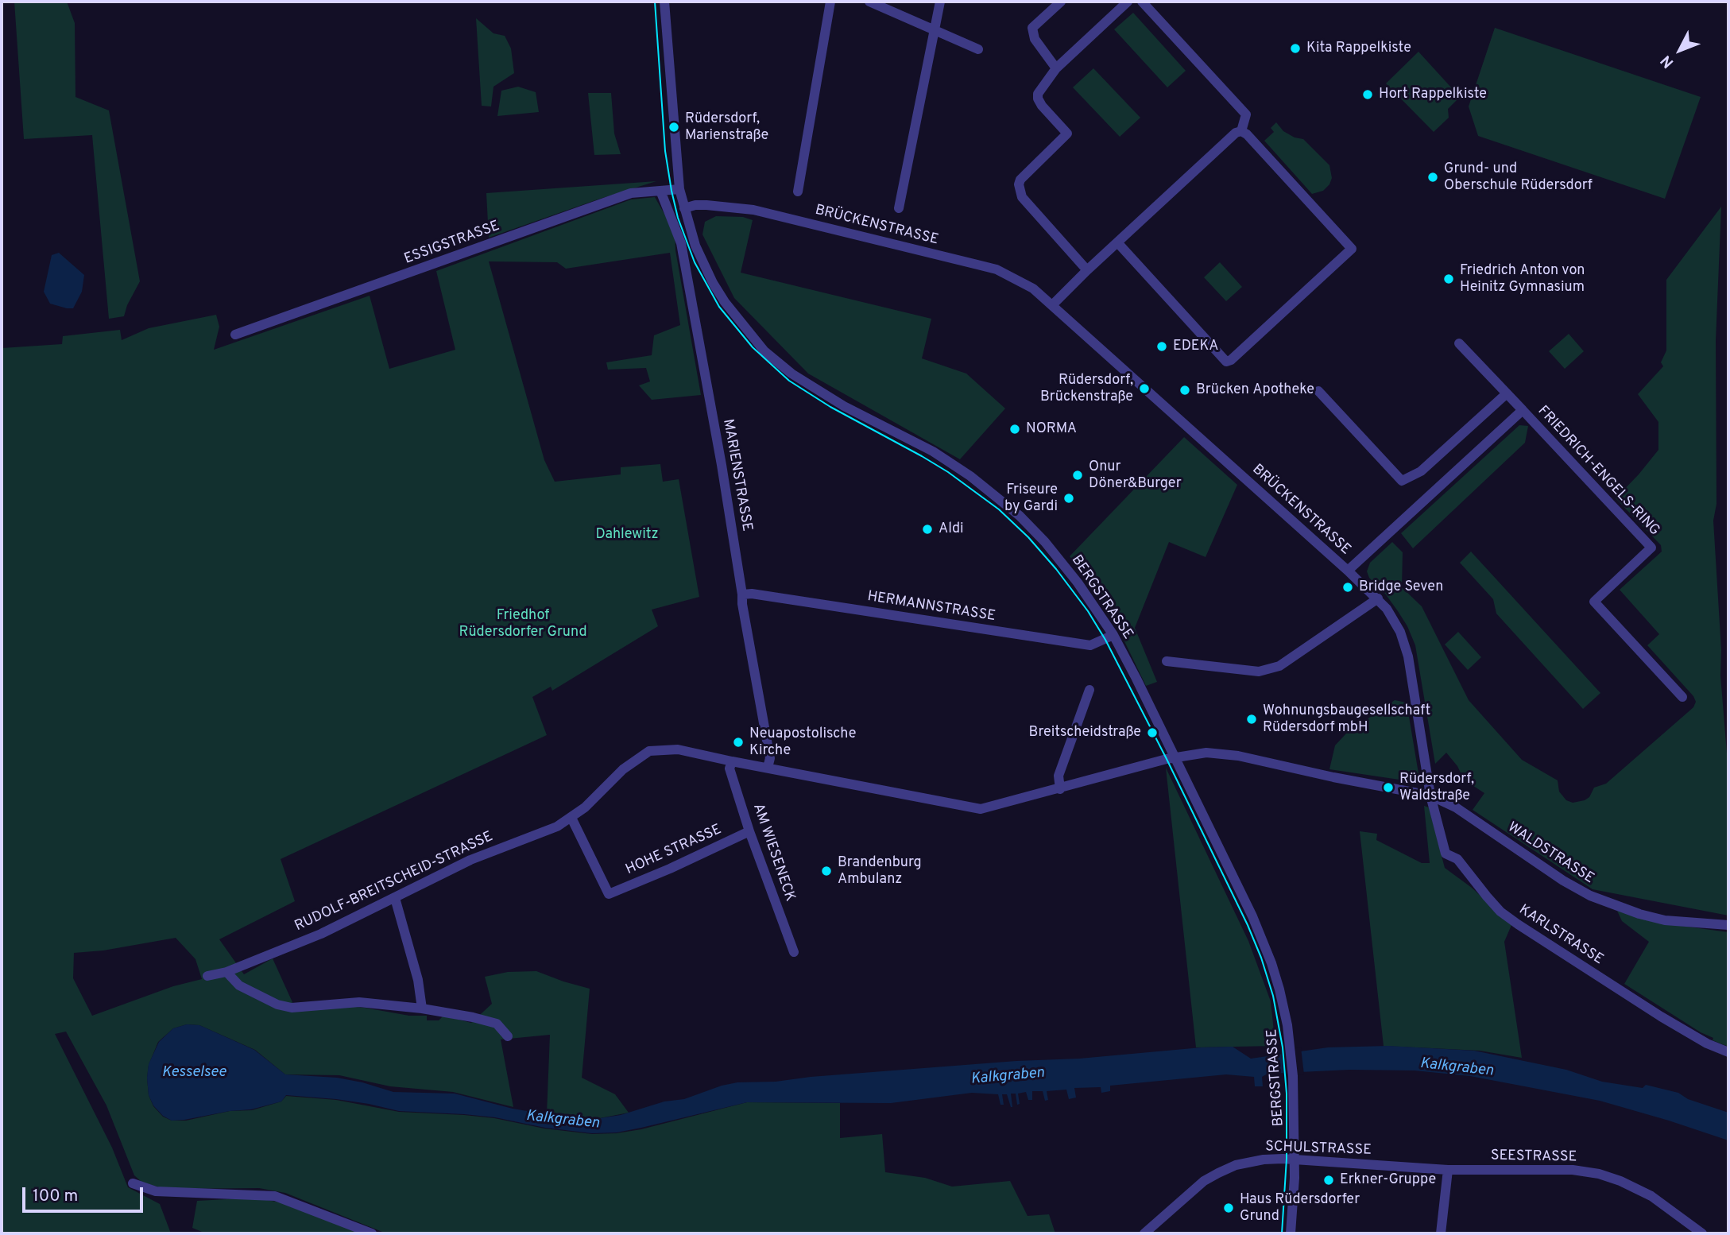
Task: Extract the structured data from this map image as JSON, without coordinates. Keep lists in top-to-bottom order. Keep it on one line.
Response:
{"streets":{"street":["BRÜCKENSTRASSE","ESSIGSTRASSE","FRIEDRICH-ENGELS-RING","MARIENSTRASSE","BERGSTRASSE","HERMANNSTRASSE","HOHE STRASSE","AM WIESENECK","WALDSTRASSE","RUDOLF-BREITSCHEID-STRASSE","KARLSTRASSE","SCHULSTRASSE","SEESTRASSE"]},"crossings":[["BRÜCKENSTRASSE","FRIEDRICH-ENGELS-RING"],["BRÜCKENSTRASSE","BERGSTRASSE"],["BRÜCKENSTRASSE","WALDSTRASSE"],["BRÜCKENSTRASSE","RUDOLF-BREITSCHEID-STRASSE"],["BRÜCKENSTRASSE","KARLSTRASSE"],["ESSIGSTRASSE","MARIENSTRASSE"],["MARIENSTRASSE","HERMANNSTRASSE"],["MARIENSTRASSE","RUDOLF-BREITSCHEID-STRASSE"],["BERGSTRASSE","HERMANNSTRASSE"],["BERGSTRASSE","RUDOLF-BREITSCHEID-STRASSE"],["BERGSTRASSE","SCHULSTRASSE"],["HOHE STRASSE","AM WIESENECK"],["HOHE STRASSE","RUDOLF-BREITSCHEID-STRASSE"],["AM WIESENECK","RUDOLF-BREITSCHEID-STRASSE"],["WALDSTRASSE","RUDOLF-BREITSCHEID-STRASSE"],["WALDSTRASSE","KARLSTRASSE"],["RUDOLF-BREITSCHEID-STRASSE","KARLSTRASSE"],["SCHULSTRASSE","SEESTRASSE"]],"water":["Kalkgraben","Kesselsee"],"parks":["Dahlewitz","Friedhof Rüdersdorfer Grund"],"places":["Kita Rappelkiste","Hort Rappelkiste","Rüdersdorf, Marienstraße","Grund- und Oberschule Rüdersdorf","Friedrich Anton von Heinitz Gymnasium","EDEKA","Rüdersdorf, Brückenstraße","Brücken Apotheke","NORMA","Onur Döner&Burger","Friseure by Gardi","Aldi","Bridge Seven","Wohnungsbaugesellschaft Rüdersdorf mbH","Breitscheidstraße","Neuapostolische Kirche","Rüdersdorf, Waldstraße","Brandenburg Ambulanz","Erkner-Gruppe","Haus Rüdersdorfer Grund"],"scale_bar":"100 m","north":"bottom left"}
